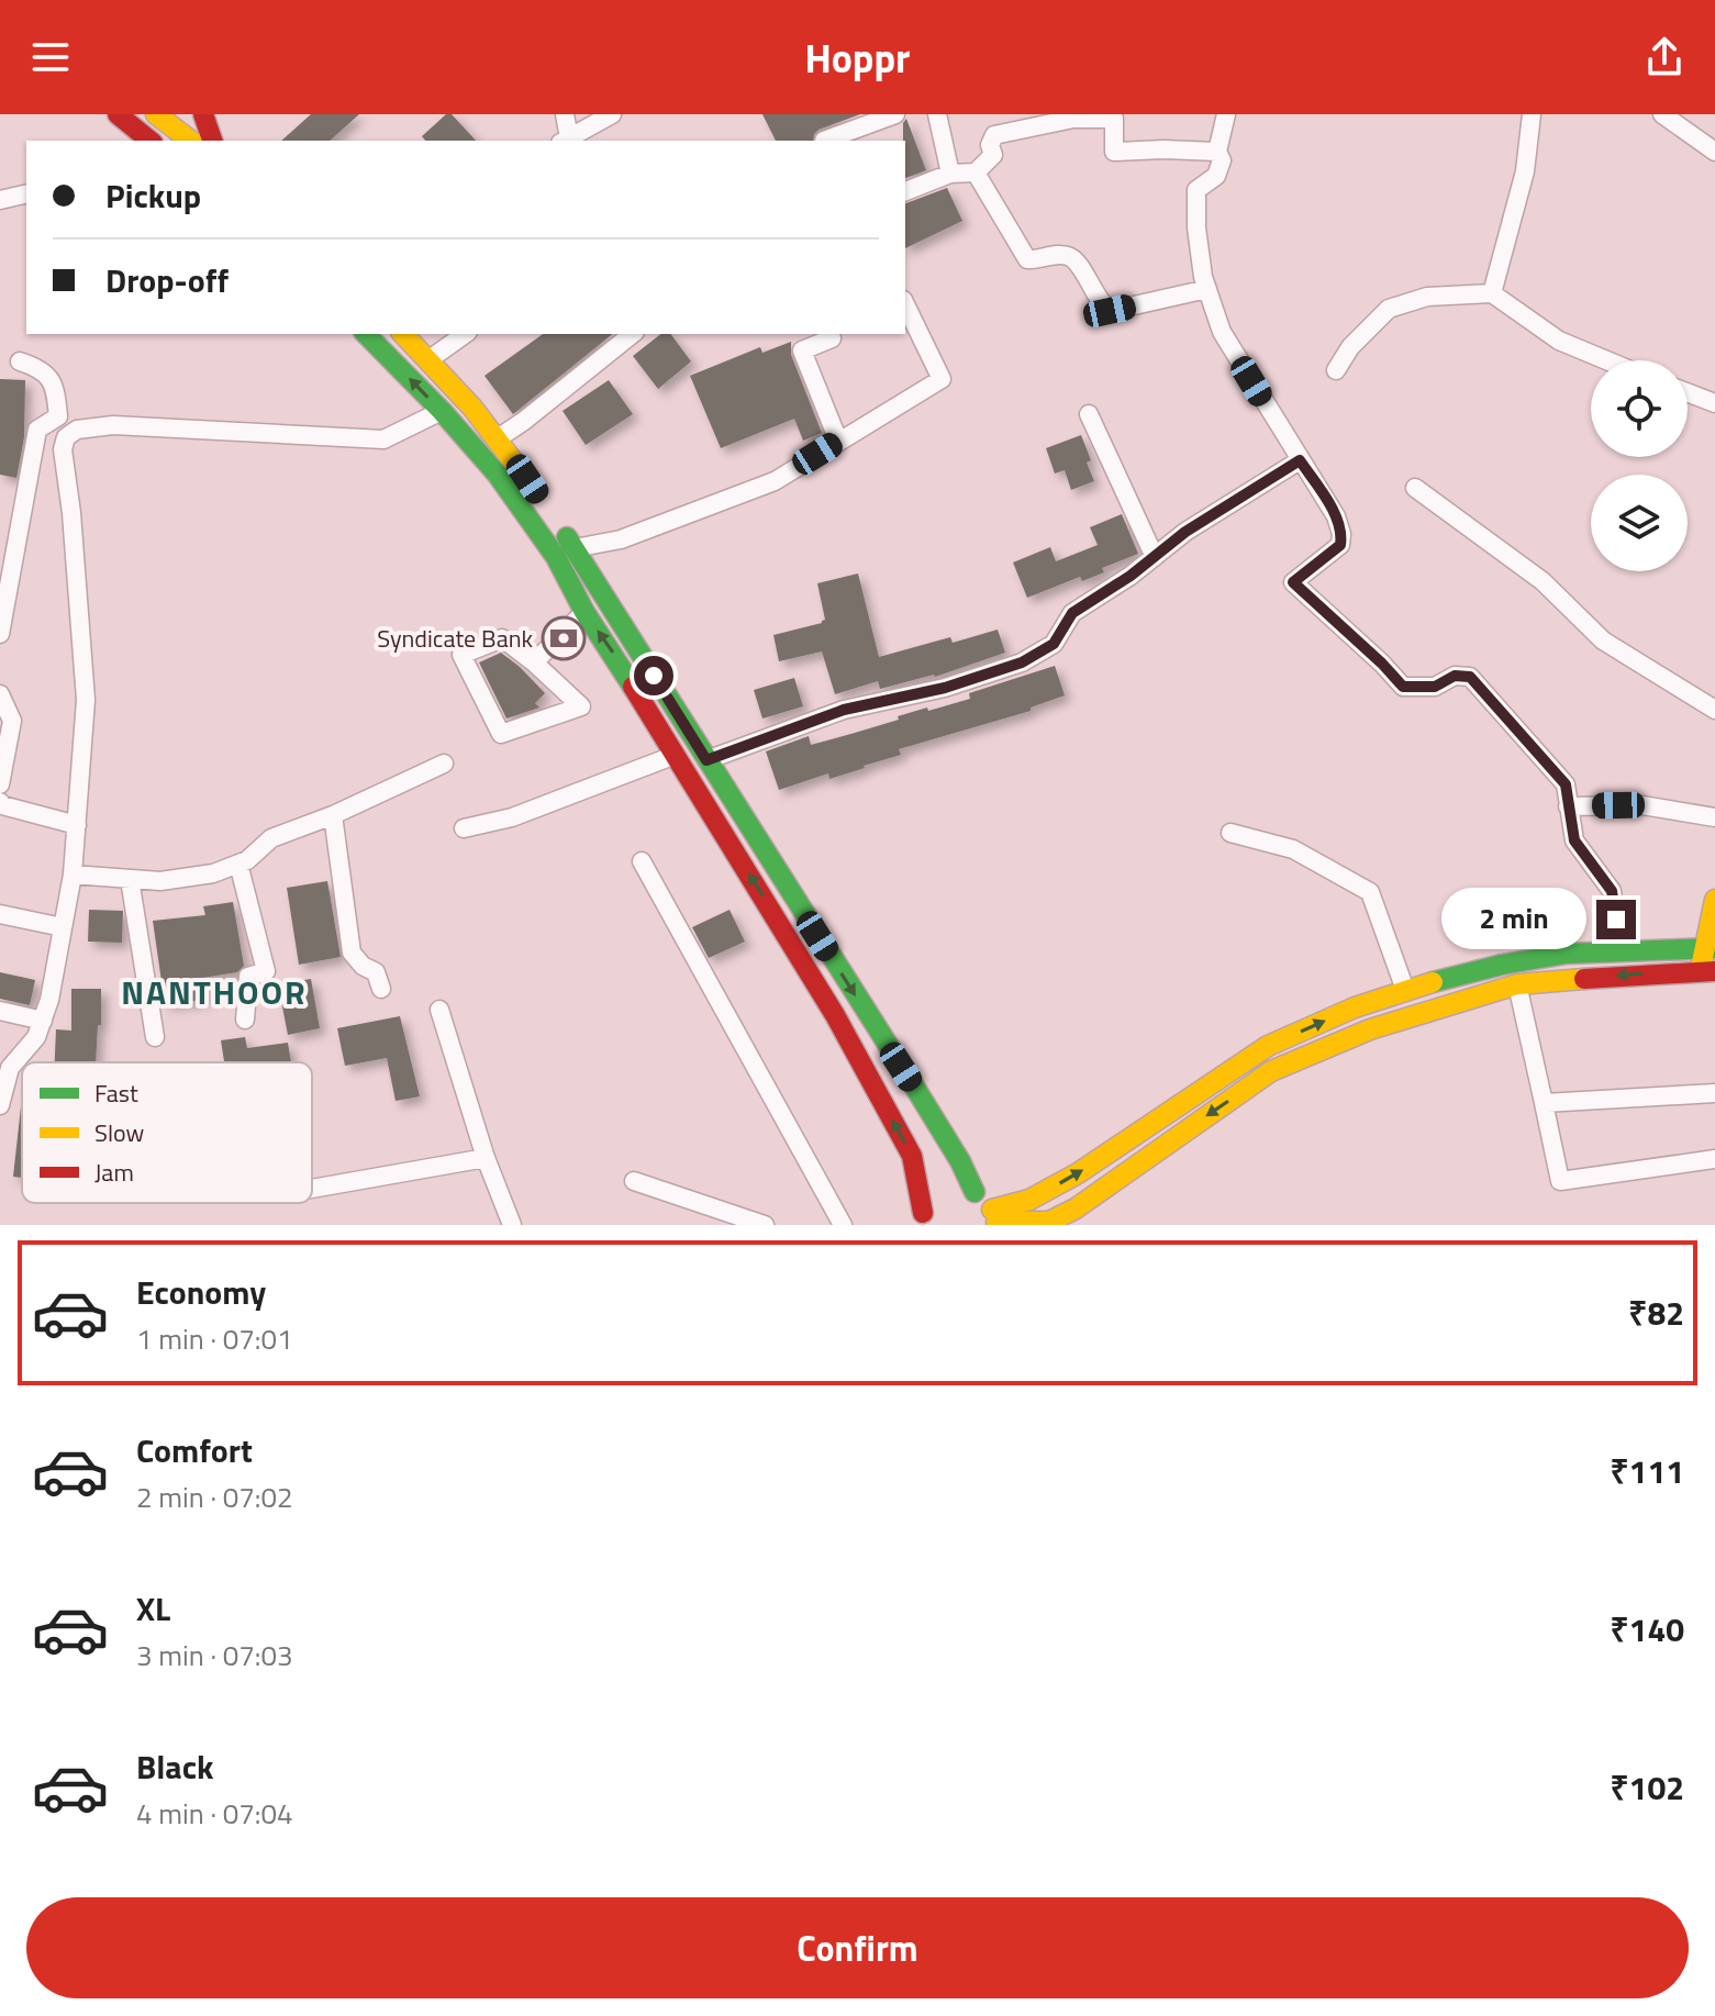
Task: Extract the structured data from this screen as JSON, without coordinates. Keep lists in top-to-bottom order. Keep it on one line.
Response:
{"districts":["NANTHOOR"],"places":{"bank":["Syndicate Bank"]},"legend":["Fast","Slow","Jam"],"page":{"header":"Hoppr","banner":["Pickup","Drop-off"],"bubble":"2 min","list":[{"name":"Economy","note":"1 min · 07:01","value":"₹82"},{"name":"Comfort","note":"2 min · 07:02","value":"₹111"},{"name":"XL","note":"3 min · 07:03","value":"₹140"},{"name":"Black","note":"4 min · 07:04","value":"₹102"}],"buttons":"Confirm"}}
